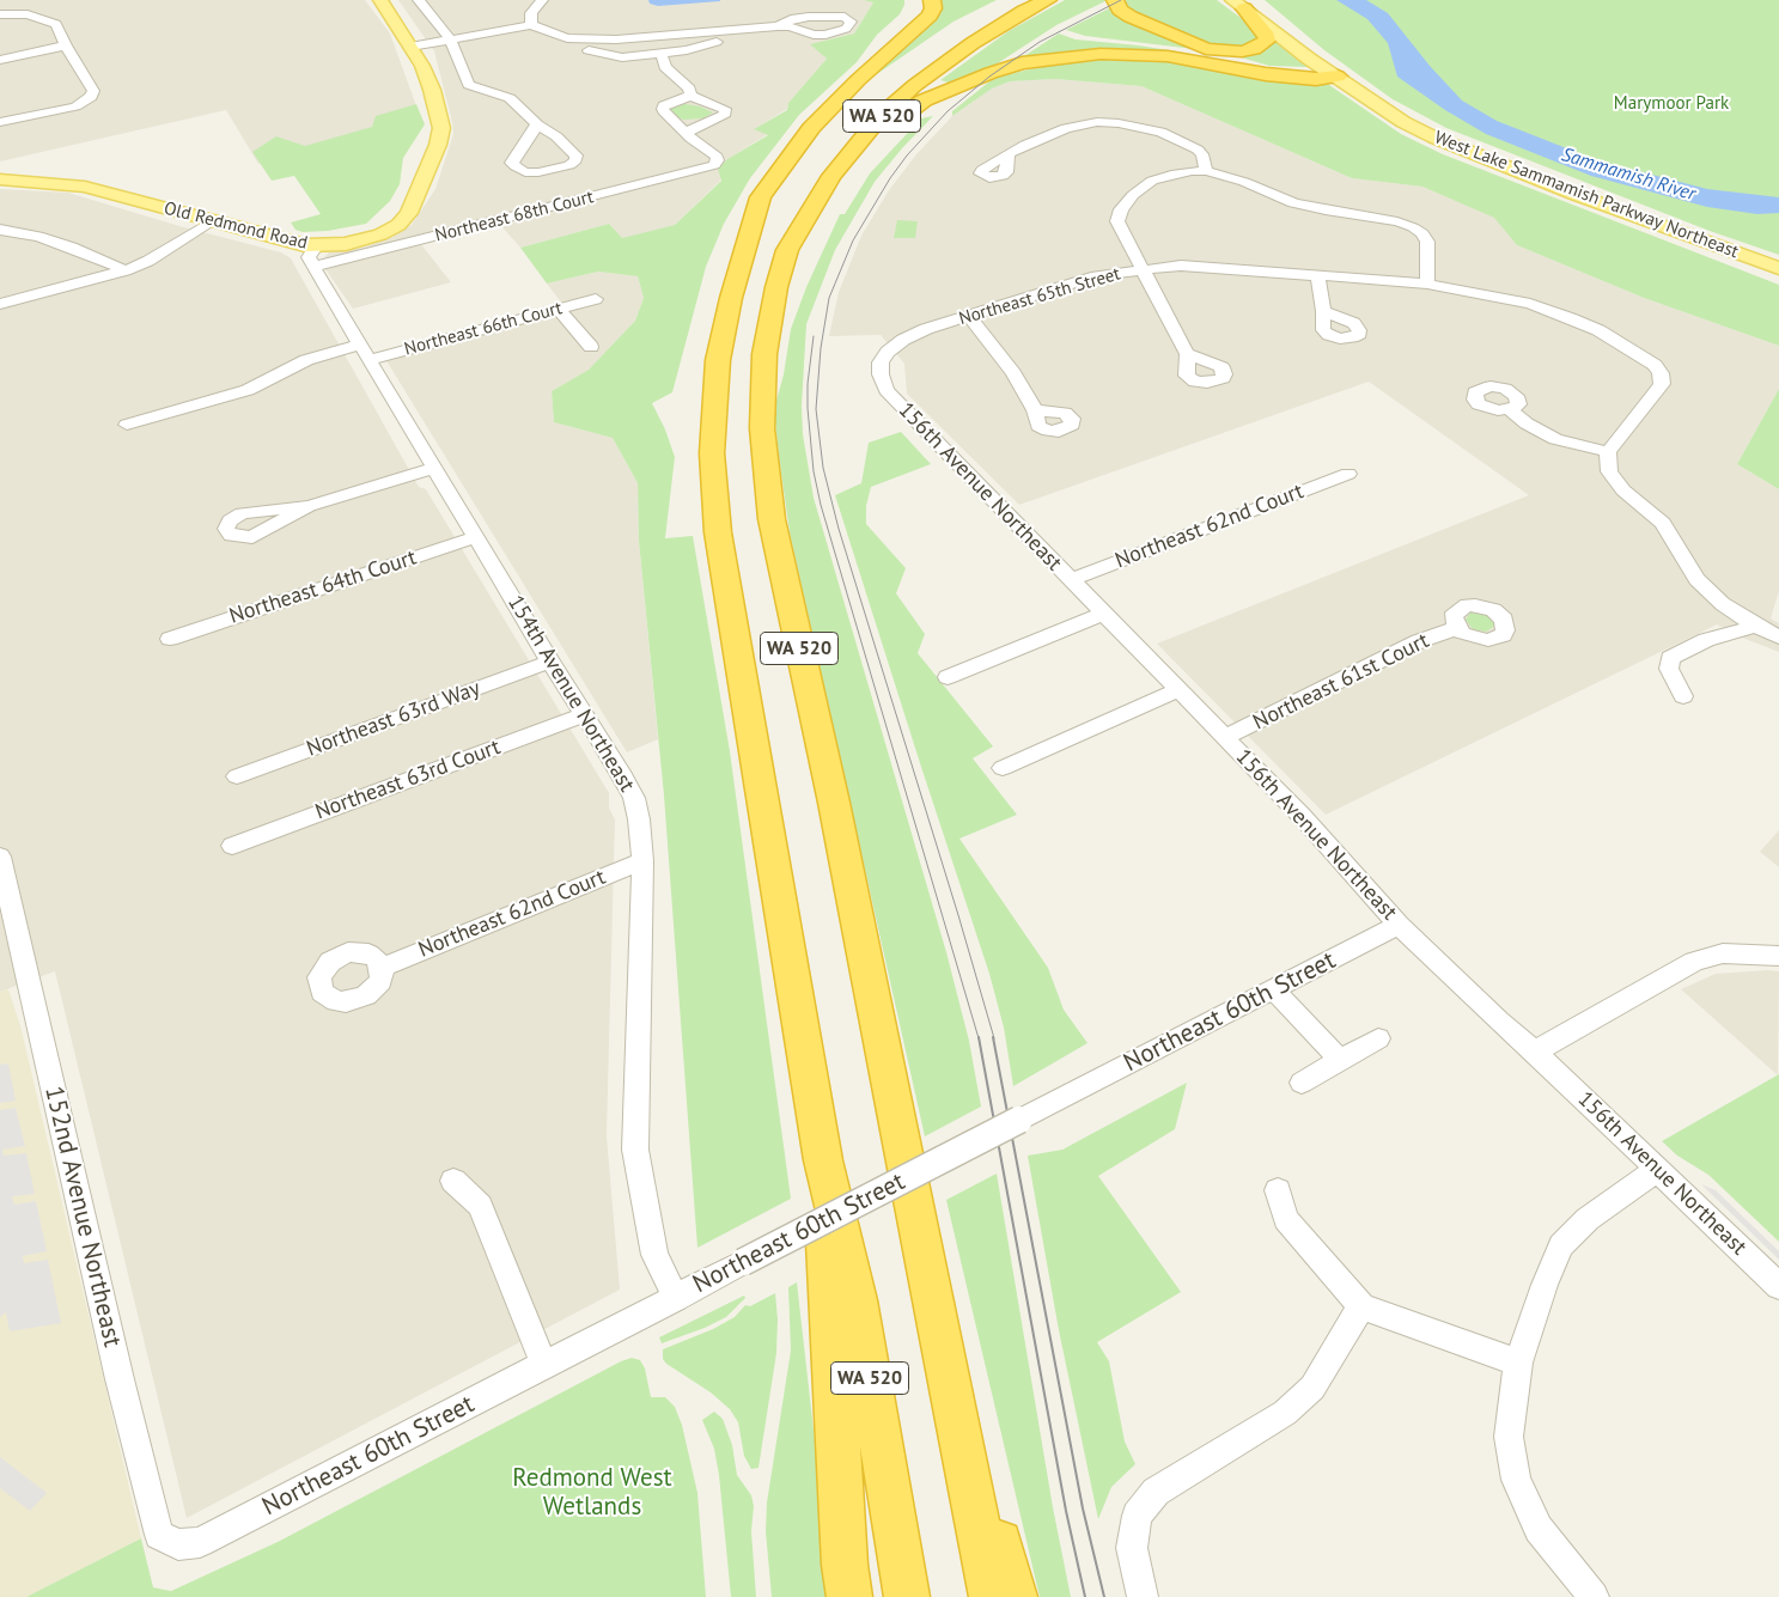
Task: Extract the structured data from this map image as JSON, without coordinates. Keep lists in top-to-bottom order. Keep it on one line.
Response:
{"streets":{"highway":["WA 520"],"main road":["West Lake Sammamish Parkway Northeast","Old Redmond Road"],"street":["Northeast 68th Court","Northeast 65th Street","Northeast 66th Court","156th Avenue Northeast","Northeast 62nd Court","Northeast 64th Court","Northeast 61st Court","154th Avenue Northeast","Northeast 63rd Way","Northeast 63rd Court","Northeast 60th Street","152nd Avenue Northeast"]},"crossings":[["Northeast 68th Court","154th Avenue Northeast"],["Northeast 65th Street","156th Avenue Northeast"],["Northeast 66th Court","154th Avenue Northeast"],["156th Avenue Northeast","Northeast 62nd Court"],["156th Avenue Northeast","Northeast 61st Court"],["156th Avenue Northeast","Northeast 60th Street"],["Northeast 62nd Court","154th Avenue Northeast"],["Northeast 64th Court","154th Avenue Northeast"],["154th Avenue Northeast","Northeast 63rd Way"],["154th Avenue Northeast","Northeast 63rd Court"],["154th Avenue Northeast","Northeast 60th Street"],["Northeast 60th Street","152nd Avenue Northeast"]],"water":["Sammamish River"],"parks":["Marymoor Park","Redmond West Wetlands"]}
